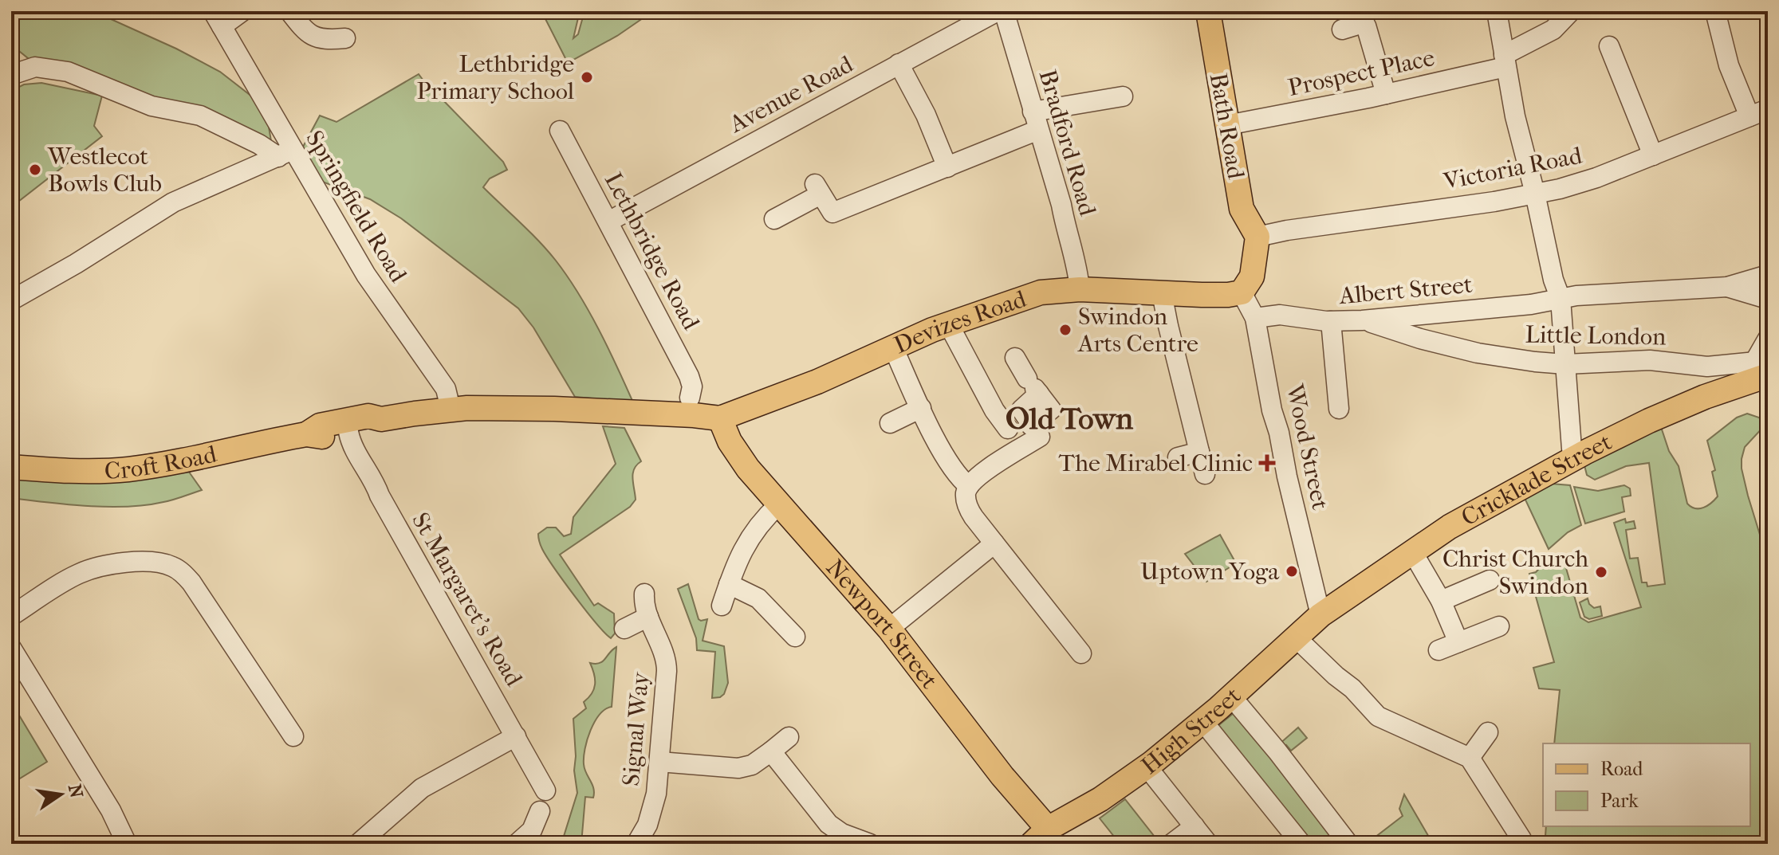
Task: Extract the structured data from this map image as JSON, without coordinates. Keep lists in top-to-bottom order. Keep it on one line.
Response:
{"streets":{"main road":["Bath Road","Devizes Road","Croft Road","Cricklade Street","Newport Street","High Street"],"street":["Prospect Place","Avenue Road","Bradford Road","Victoria Road","Springfield Road","Lethbridge Road","Albert Street","Little London","Wood Street","St Margaret's Road","Signal Way"]},"crossings":[["Prospect Place","Bath Road"],["Avenue Road","Lethbridge Road"],["Bath Road","Victoria Road"],["Bradford Road","Devizes Road"],["Springfield Road","Croft Road"],["Albert Street","Little London"],["Albert Street","Wood Street"],["Devizes Road","Wood Street"],["Devizes Road","Croft Road"],["Devizes Road","Newport Street"],["Little London","Cricklade Street"],["Wood Street","Cricklade Street"],["Wood Street","High Street"],["Croft Road","St Margaret's Road"],["Cricklade Street","High Street"],["Newport Street","High Street"]],"districts":["Old Town"],"places":{"other":["Lethbridge Primary School","Westlecot Bowls Club","Swindon Arts Centre","Uptown Yoga","Christ Church Swindon"],"health":["The Mirabel Clinic"]},"legend":["Road","Park"],"north":"right"}
